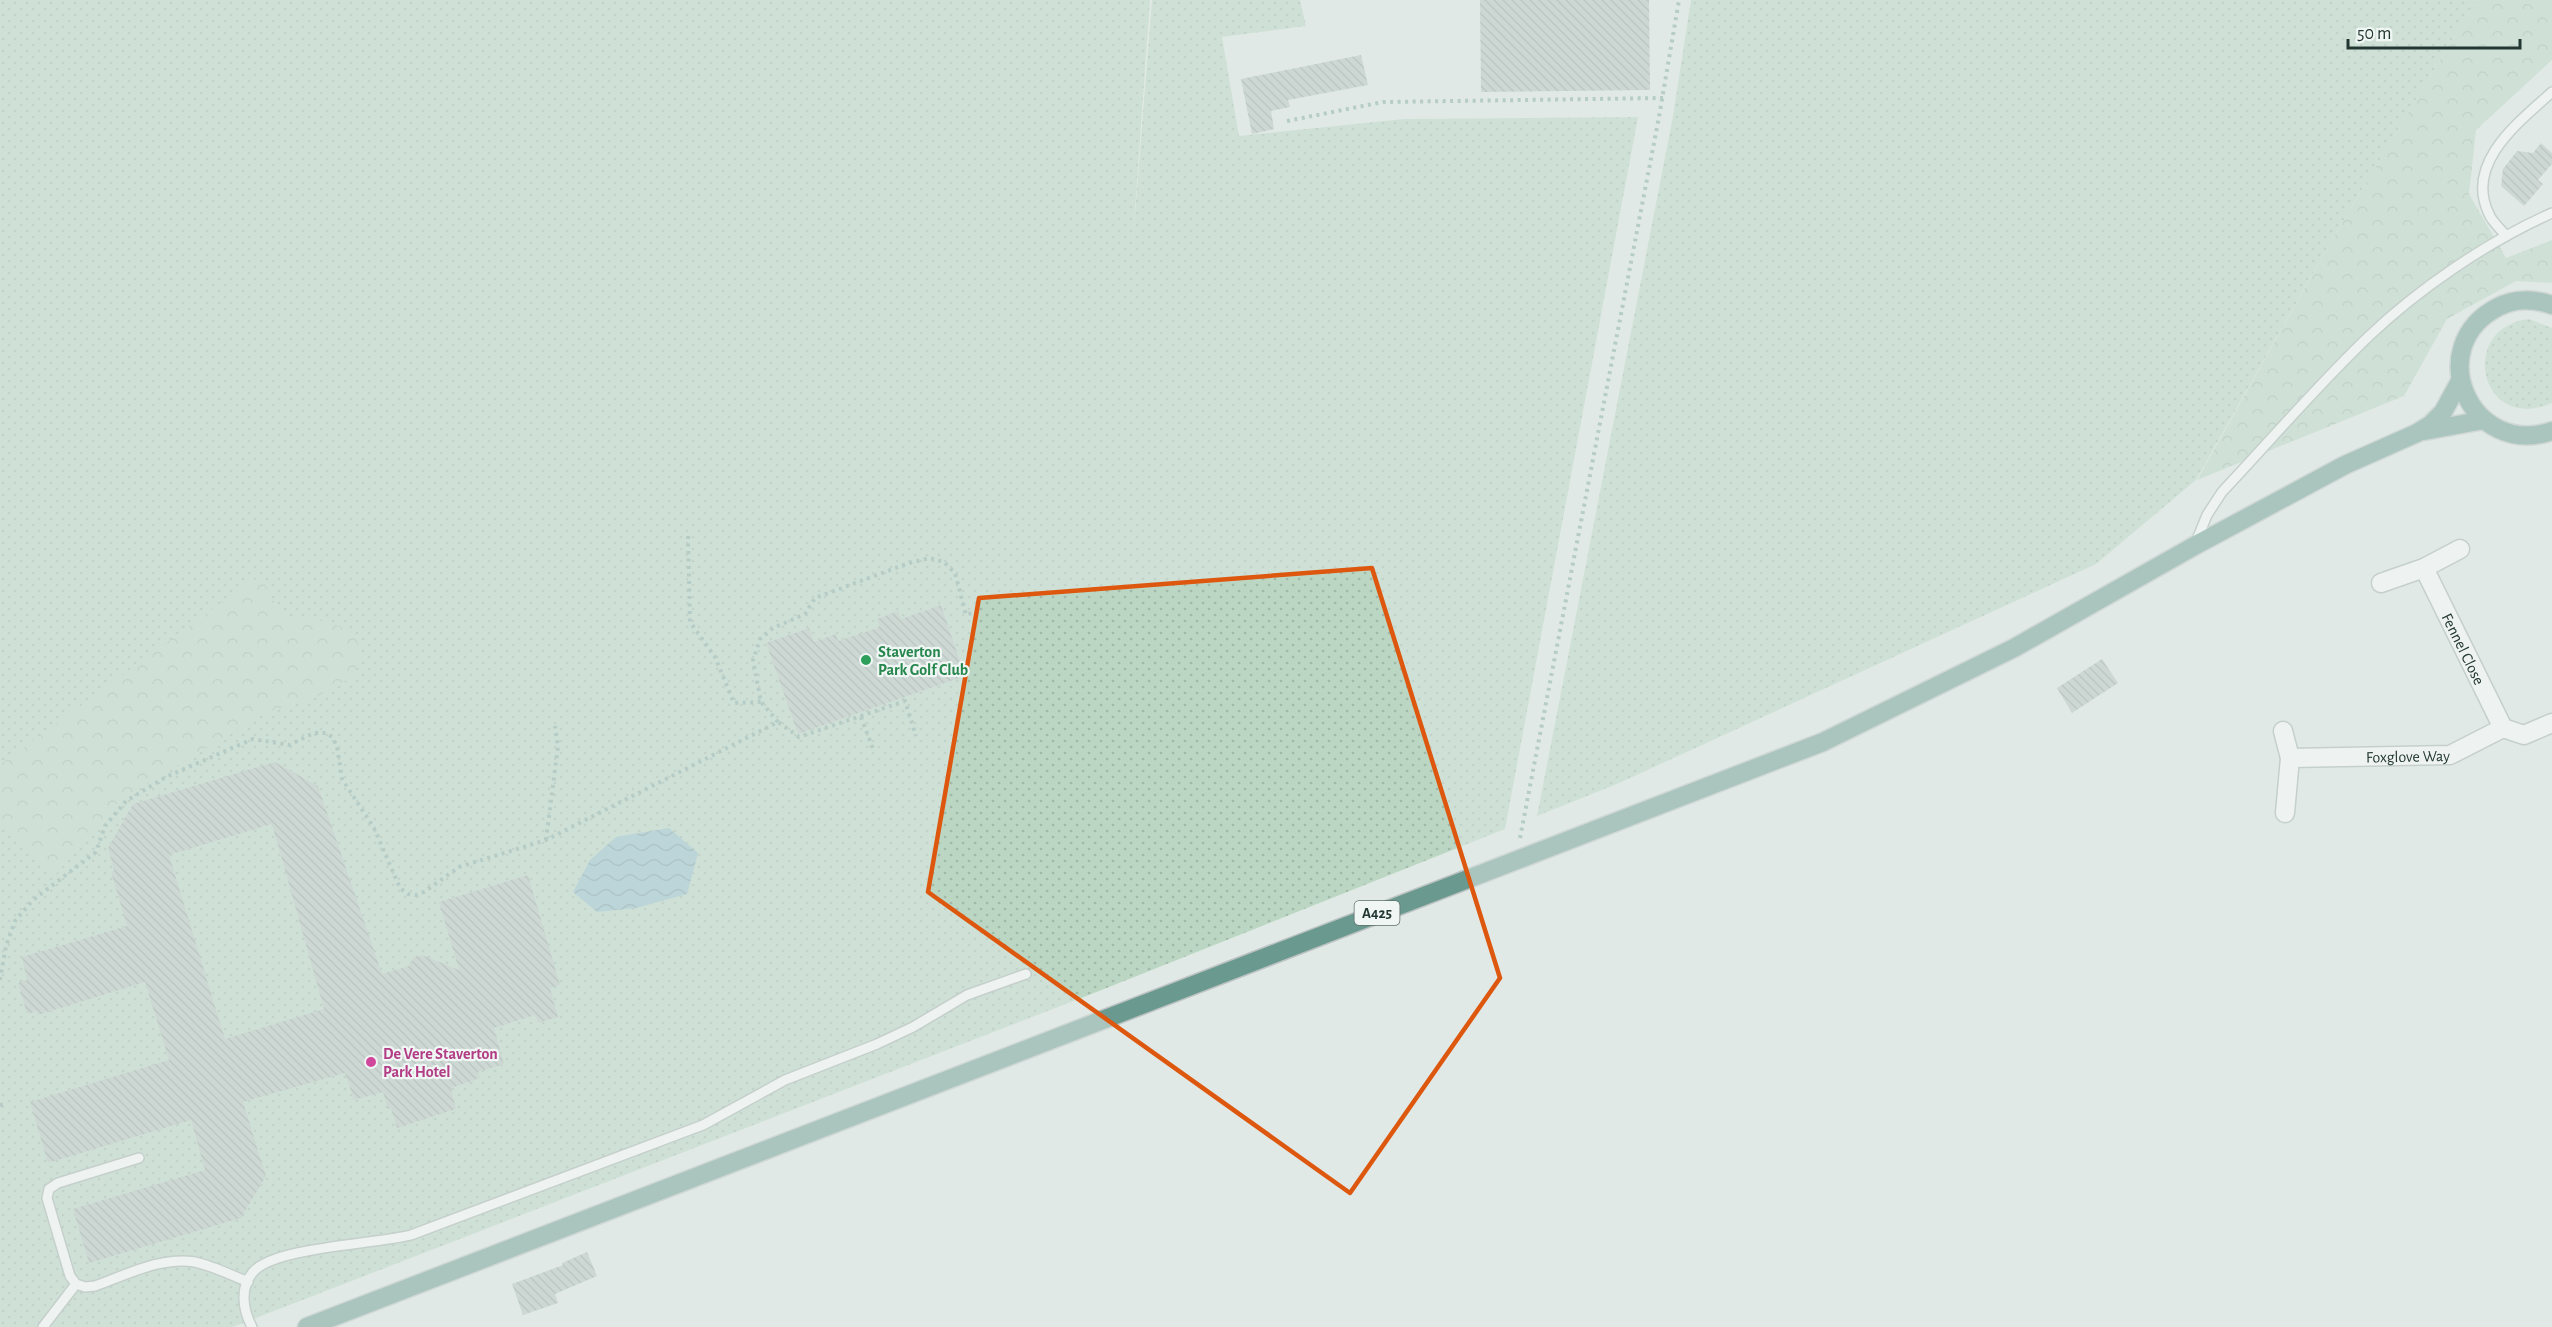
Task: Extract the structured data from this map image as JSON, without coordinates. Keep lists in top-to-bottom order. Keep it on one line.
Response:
{"streets":{"main road":["A425"],"street":["Fennel Close","Foxglove Way"]},"crossings":[["Fennel Close","Foxglove Way"]],"places":["Staverton Park Golf Club","De Vere Staverton Park Hotel"],"scale_bar":"50 m"}
